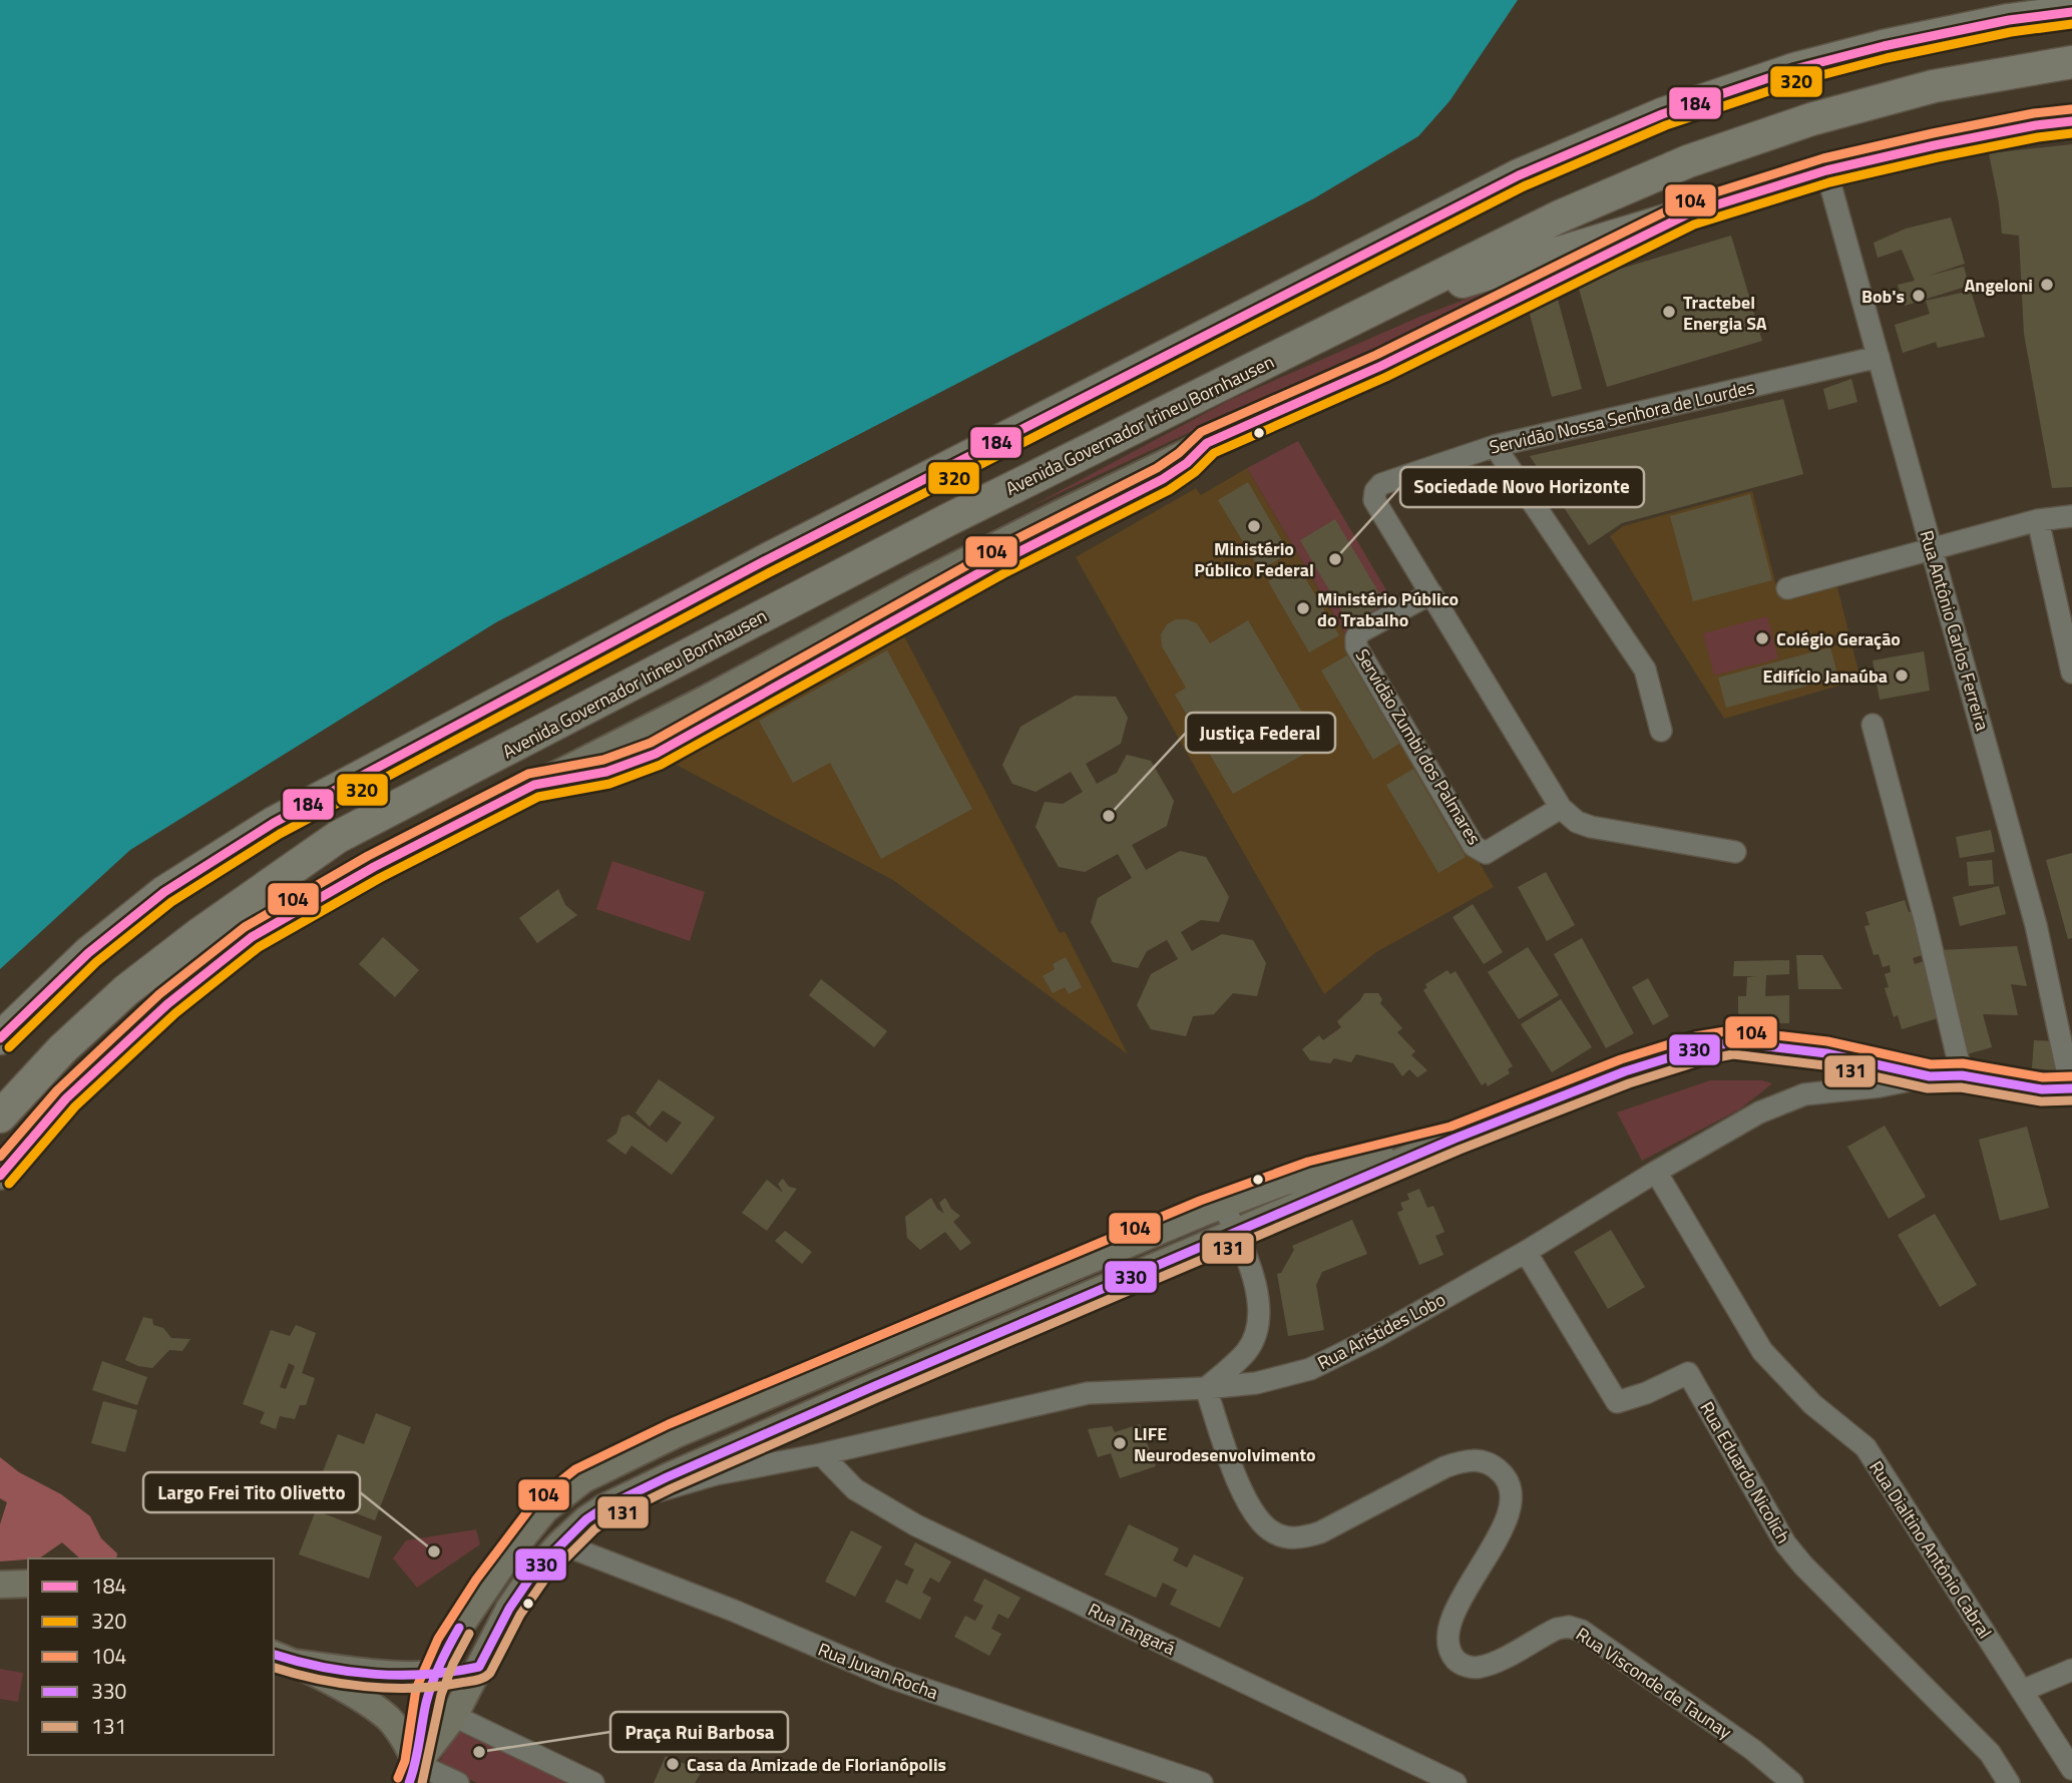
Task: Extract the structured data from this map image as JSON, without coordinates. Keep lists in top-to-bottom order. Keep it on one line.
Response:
{"streets":{"highway":["Avenida Governador Irineu Bornhausen"],"street":["Servidão Nossa Senhora de Lourdes","Rua Antônio Carlos Ferreira","Servidão Zumbi dos Palmares","Rua Aristides Lobo","Rua Eduardo Nicolich","Rua Dialtino Antônio Cabral","Rua Tangará","Rua Juvan Rocha","Rua Visconde de Taunay"]},"crossings":[["Servidão Nossa Senhora de Lourdes","Rua Antônio Carlos Ferreira"],["Servidão Nossa Senhora de Lourdes","Servidão Zumbi dos Palmares"],["Rua Aristides Lobo","Rua Eduardo Nicolich"],["Rua Aristides Lobo","Rua Dialtino Antônio Cabral"],["Rua Aristides Lobo","Rua Tangará"],["Rua Aristides Lobo","Rua Visconde de Taunay"]],"places":["Angeloni","Bob's","Tractebel Energia SA","Ministério Público Federal","Sociedade Novo Horizonte","Ministério Público do Trabalho","Colégio Geração","Edifício Janaúba","Justiça Federal","LIFE Neurodesenvolvimento","Largo Frei Tito Olivetto","Praça Rui Barbosa","Casa da Amizade de Florianópolis"],"lines":["transit line 184","transit line 320","transit line 104","transit line 330","transit line 131"],"legend":["184","320","104","330","131"]}
